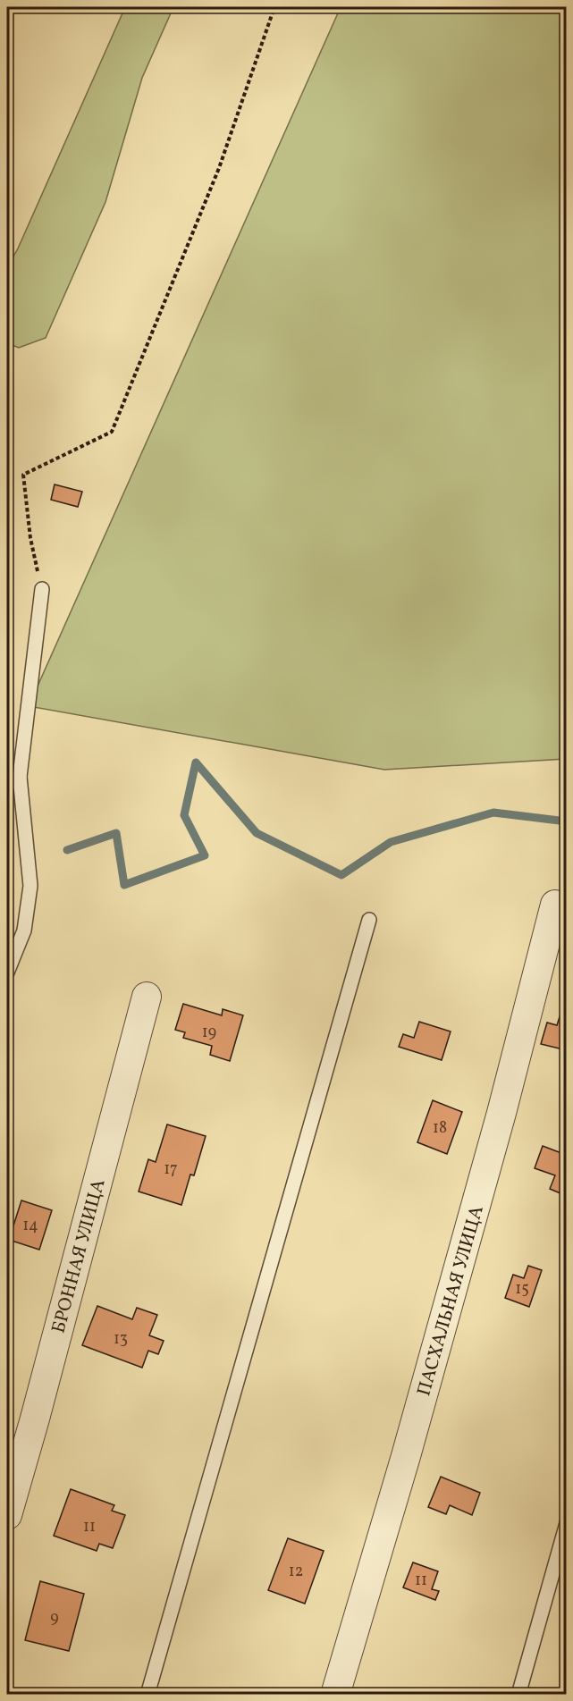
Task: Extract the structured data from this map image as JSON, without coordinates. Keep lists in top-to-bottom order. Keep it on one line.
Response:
{"streets":{"street":["БРОННАЯ УЛИЦА","ПАСХАЛЬНАЯ УЛИЦА"]},"house_numbers":["19","18","17","14","15","13","11","12","11","9"]}
